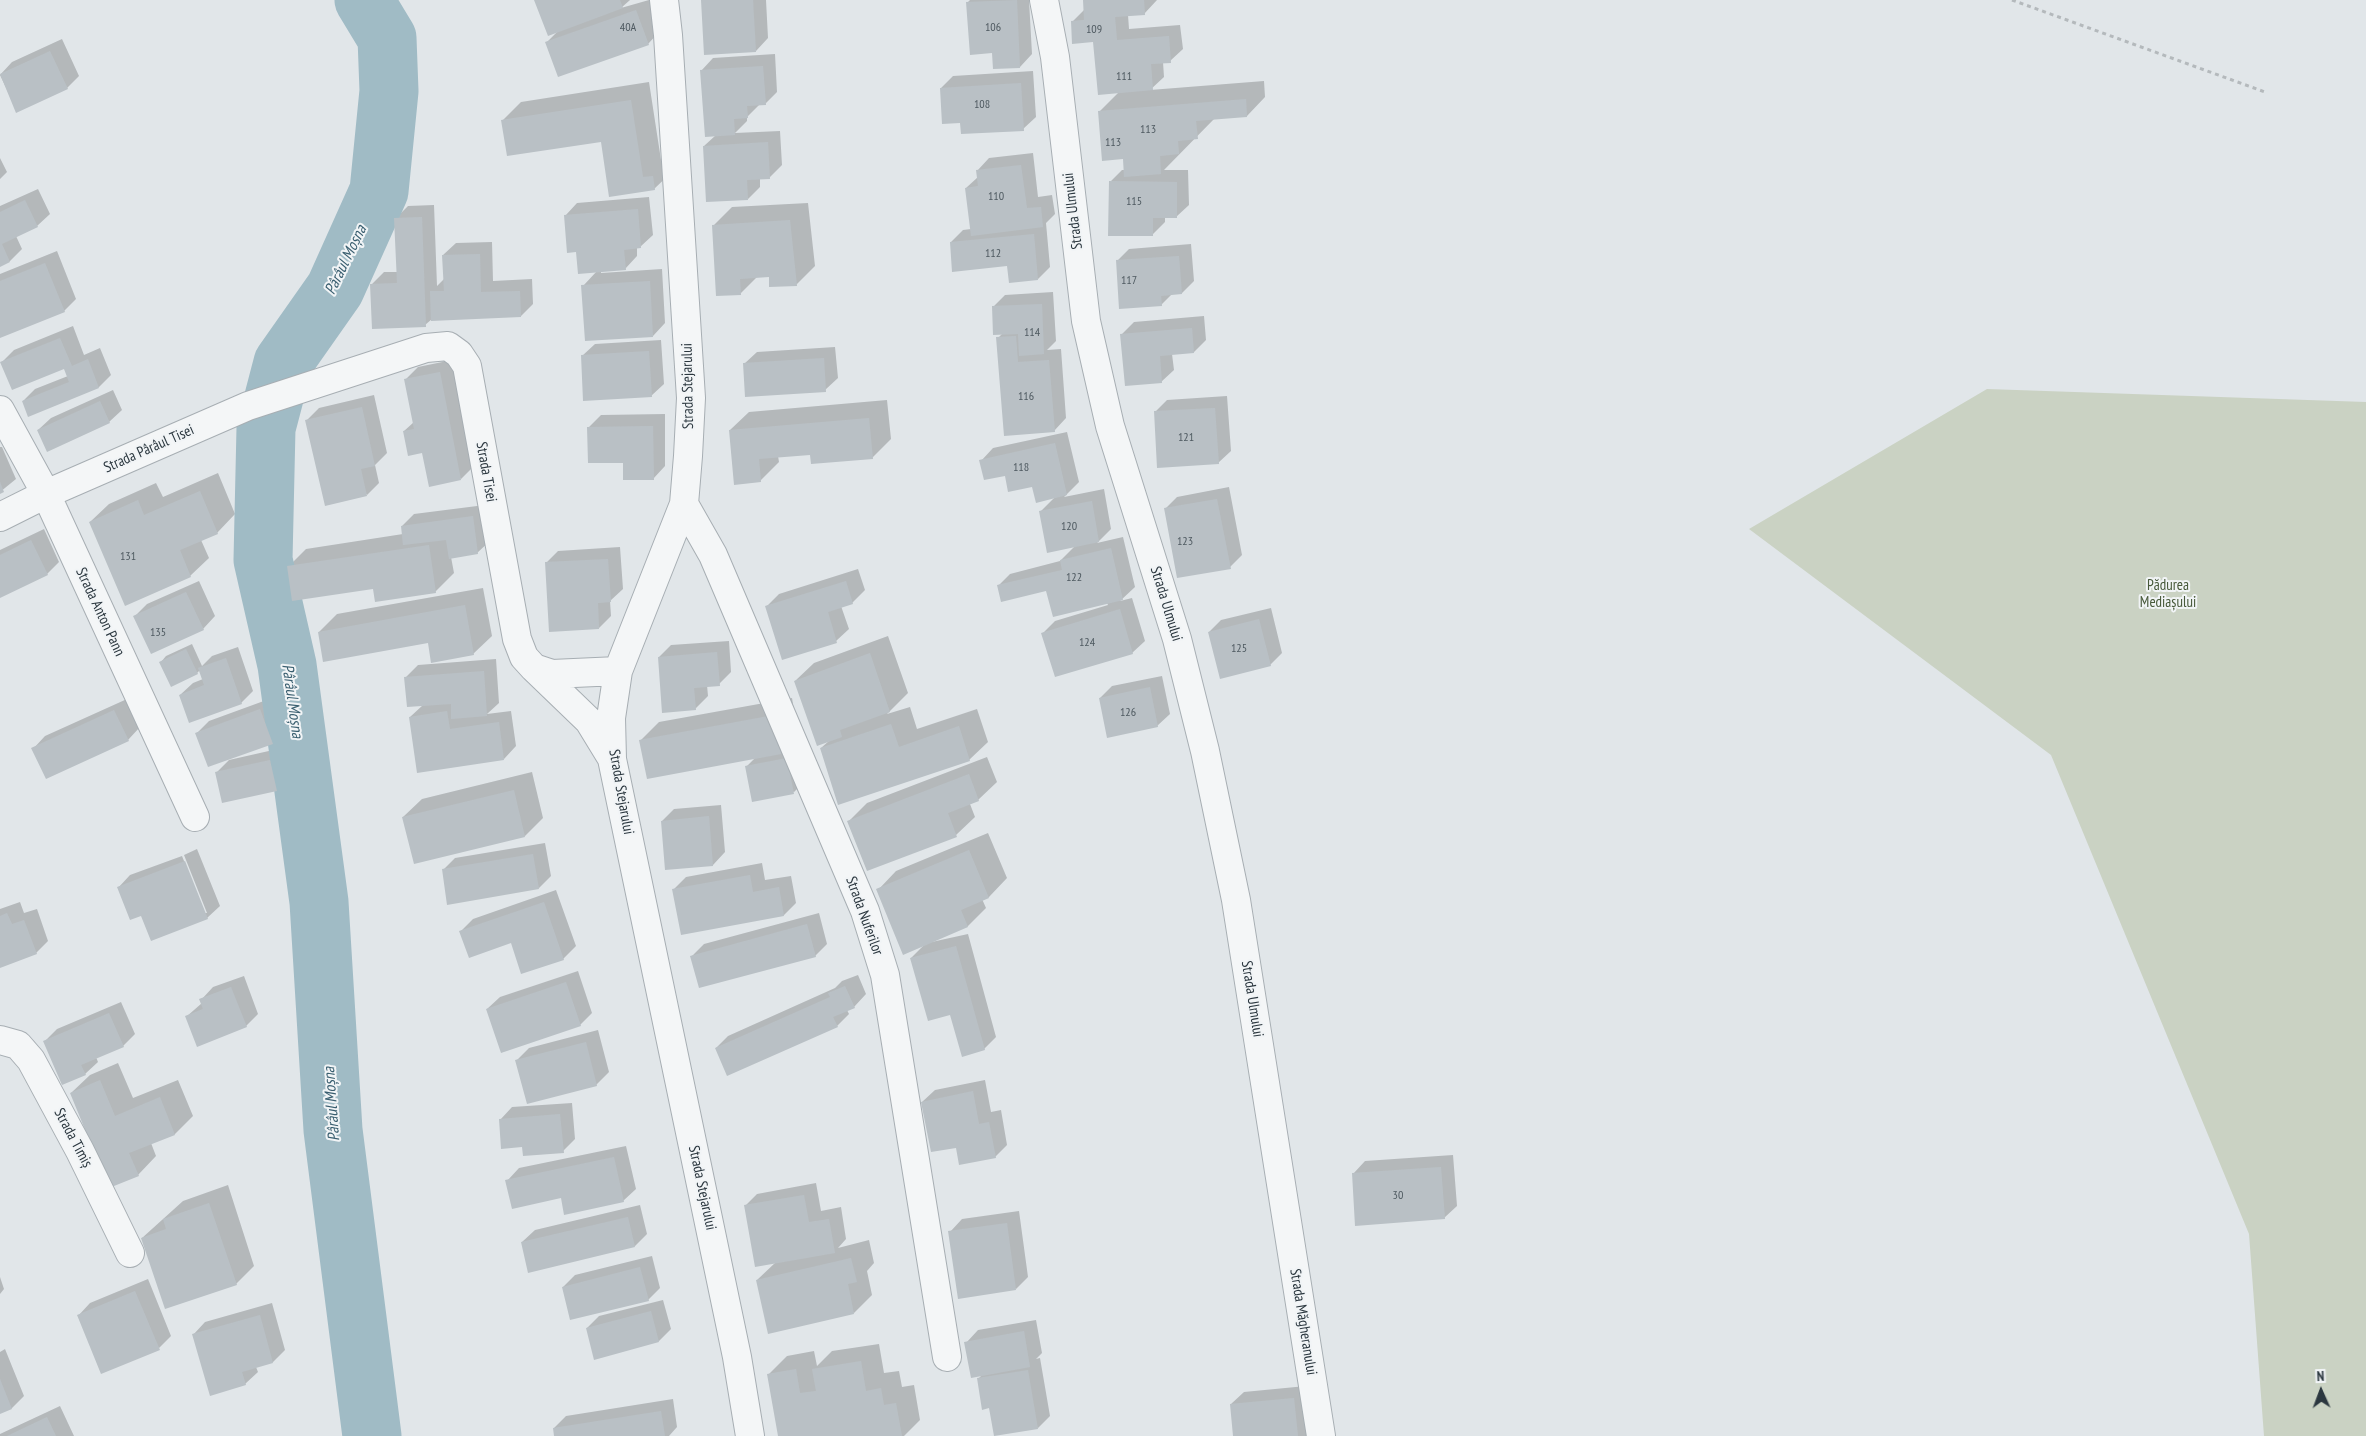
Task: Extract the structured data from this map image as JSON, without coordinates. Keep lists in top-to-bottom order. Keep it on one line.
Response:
{"streets":{"street":["Strada Ulmului","Strada Stejarului","Strada Pârâul Tisei","Strada Tisei","Strada Anton Pann","Strada Nuferilor","Strada Timiș","Strada Măgheranului"]},"crossings":[["Strada Ulmului","Strada Măgheranului"],["Strada Stejarului","Strada Tisei"],["Strada Stejarului","Strada Nuferilor"],["Strada Pârâul Tisei","Strada Tisei"],["Strada Pârâul Tisei","Strada Anton Pann"]],"water":["Pârâul Moșna"],"parks":["Pădurea Mediașului"],"house_numbers":["40A","106","109","111","108","113","113","110","115","112","117","114","116","121","118","120","123","131","122","135","124","125","126","30"],"north":"top"}
